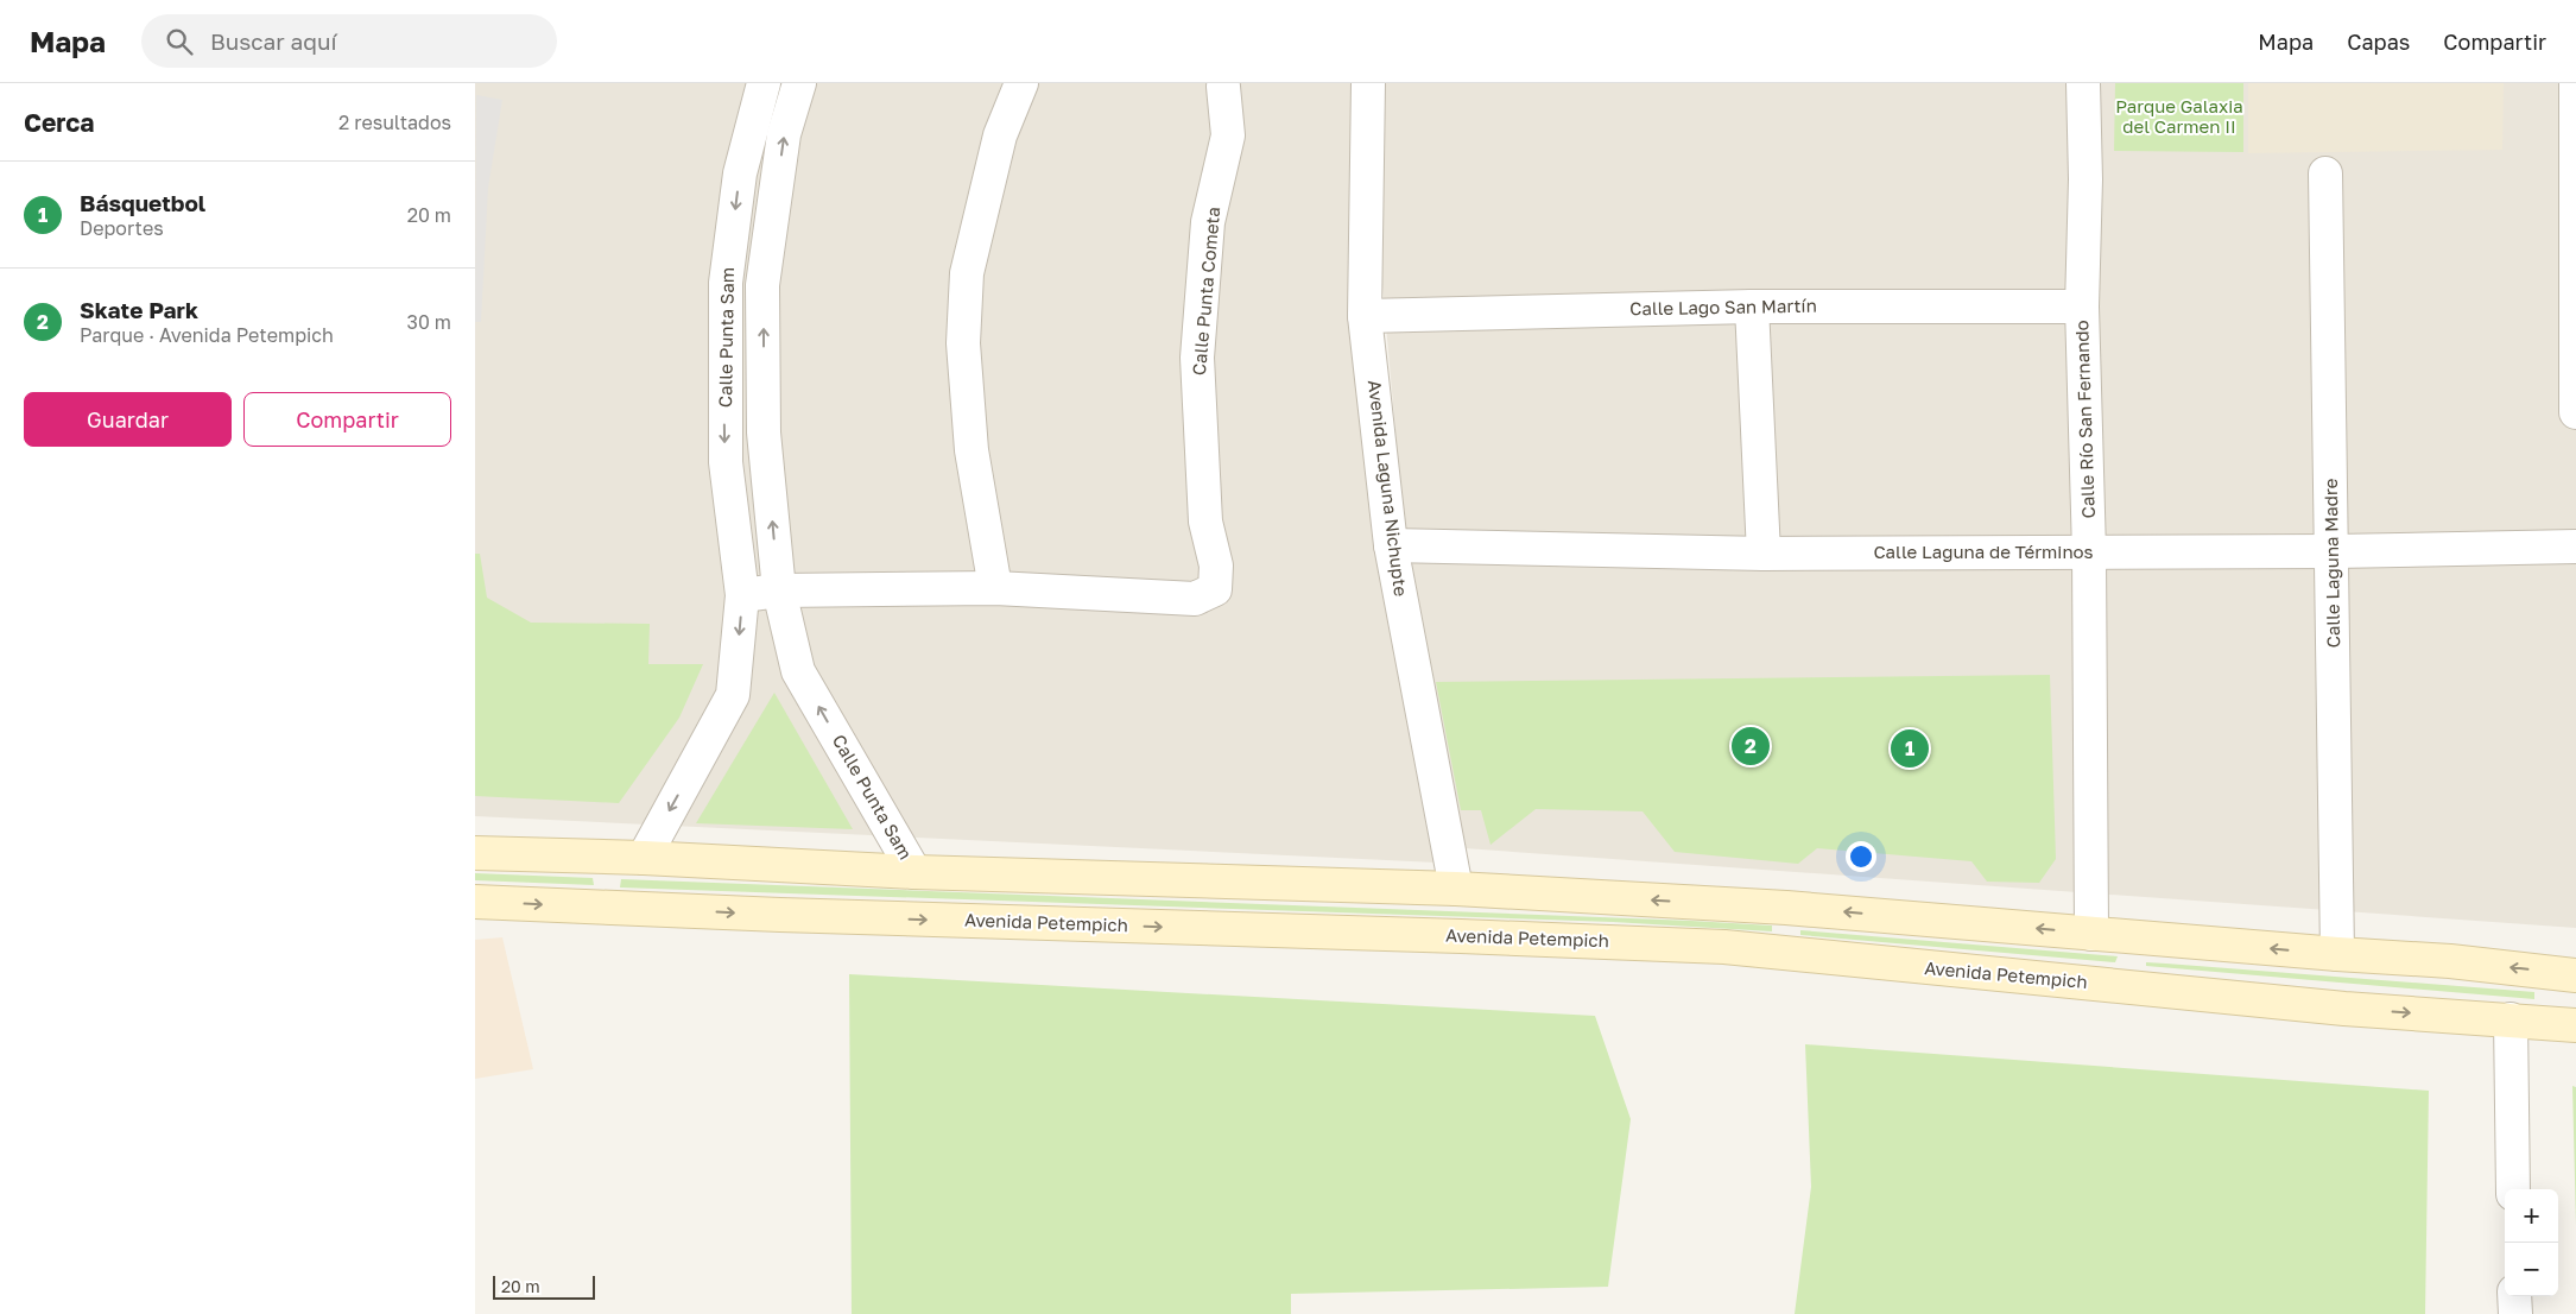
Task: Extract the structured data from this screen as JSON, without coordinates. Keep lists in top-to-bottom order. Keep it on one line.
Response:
{"streets":{"main road":["Avenida Petempich"],"street":["Calle Punta Cometa","Calle Lago San Martín","Calle Punta Sam","Calle Río San Fernando","Avenida Laguna Nichupte","Calle Laguna de Términos","Calle Laguna Madre"]},"crossings":[["Calle Lago San Martín","Calle Río San Fernando"],["Calle Lago San Martín","Avenida Laguna Nichupte"],["Calle Río San Fernando","Calle Laguna de Términos"],["Avenida Laguna Nichupte","Calle Laguna de Términos"],["Calle Laguna de Términos","Calle Laguna Madre"]],"parks":["Parque Galaxia del Carmen II"],"scale_bar":"20 m","page":{"header":"Mapa","search":"Buscar aquí","nav":["Mapa","Capas","Compartir"],"heading":["Cerca","2 resultados"],"list":[{"mark":"1","name":"Básquetbol","note":"Deportes","value":"20 m"},{"mark":"2","name":"Skate Park","note":"Parque · Avenida Petempich","value":"30 m"}],"buttons":["Guardar","Compartir"],"pins":["2","1"],"map_buttons":["+","−"],"scale":"20 m"}}
